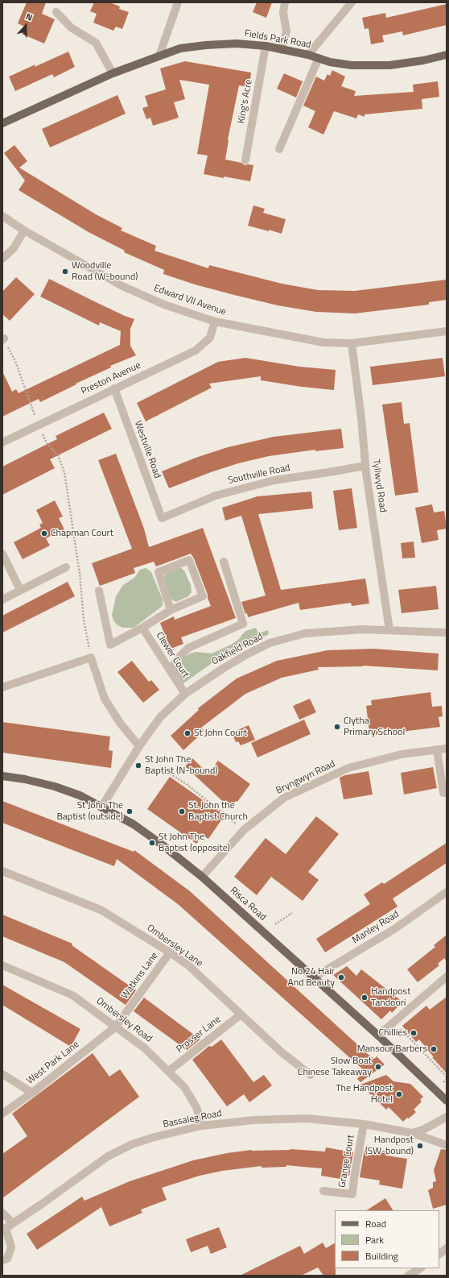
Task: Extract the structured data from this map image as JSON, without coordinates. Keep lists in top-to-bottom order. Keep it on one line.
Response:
{"streets":{"main road":["Fields Park Road","Risca Road"],"street":["King's Acre","Edward VII Avenue","Preston Avenue","Westville Road","Southville Road","Tyllwyd Road","Oakfield Road","Clewer Court","Bryngwyn Road","Manley Road","Ombersley Lane","Watkins Lane","Ombersley Road","Prosser Lane","West Park Lane","Bassaleg Road","Grange Court"]},"crossings":[["Fields Park Road","King's Acre"],["Edward VII Avenue","Preston Avenue"],["Edward VII Avenue","Tyllwyd Road"],["Preston Avenue","Westville Road"],["Westville Road","Southville Road"],["Southville Road","Tyllwyd Road"],["Tyllwyd Road","Oakfield Road"],["Oakfield Road","Clewer Court"],["Oakfield Road","Risca Road"],["Bryngwyn Road","Risca Road"],["Risca Road","Manley Road"],["Ombersley Lane","Watkins Lane"],["Ombersley Lane","Prosser Lane"],["Watkins Lane","Ombersley Road"],["Watkins Lane","West Park Lane"],["Ombersley Road","Prosser Lane"],["Ombersley Road","West Park Lane"],["Ombersley Road","Bassaleg Road"],["Bassaleg Road","Grange Court"]],"places":["Woodville Road (W-bound)","Chapman Court","Clytha Primary School","St John Court","St John The Baptist (N-bound)","St John The Baptist (outside)","St. John the Baptist Church","St John The Baptist (opposite)","No 24 Hair And Beauty","Handpost Tandoori","Chillies","Mansour Barbers","Slow Boat Chinese Takeaway","The Handpost Hotel","Handpost (SW-bound)"],"legend":["Road","Park","Building"],"north":"top"}
